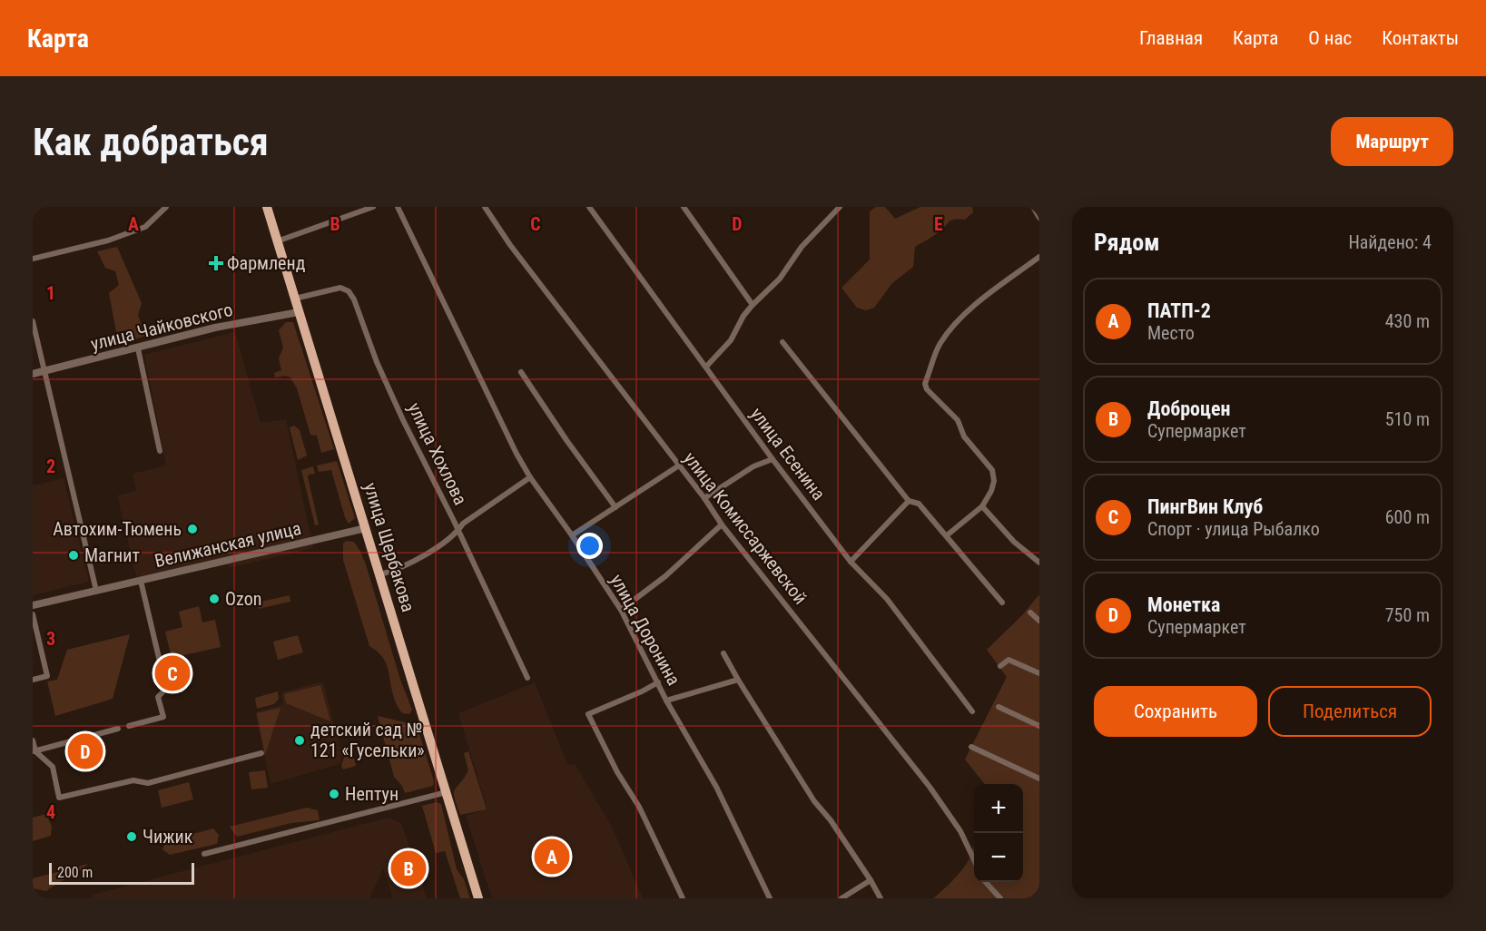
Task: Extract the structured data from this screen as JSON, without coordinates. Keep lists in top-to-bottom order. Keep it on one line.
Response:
{"streets":{"main road":["улица Щербакова"],"street":["улица Чайковского","улица Хохлова","улица Есенина","улица Комиссаржевской","Велижанская улица","улица Доронина"]},"crossings":[["улица Чайковского","улица Щербакова"],["улица Хохлова","улица Щербакова"],["Велижанская улица","улица Щербакова"]],"places":{"health":["Фармленд"],"other":["Автохим-Тюмень","Магнит","Ozon","детский сад № 121 «Гусельки»","Нептун","Чижик"]},"scale_bar":"200 m","page":{"header":"Карта","nav":["Главная","Карта","О нас","Контакты"],"buttons":["Маршрут",["Сохранить","Поделиться"]],"title":"Как добраться","heading":["Рядом","Найдено: 4"],"list":[{"mark":"A","name":"ПАТП-2","note":"Место","value":"430 m"},{"mark":"B","name":"Доброцен","note":"Супермаркет","value":"510 m"},{"mark":"C","name":"ПингВин Клуб","note":"Спорт · улица Рыбалко","value":"600 m"},{"mark":"D","name":"Монетка","note":"Супермаркет","value":"750 m"}],"pins":["C","D","A","B"],"map_buttons":["+","−"],"scale":"200 m"},"grid":{"columns":["A","B","C","D","E"],"rows":["1","2","3","4"]}}
